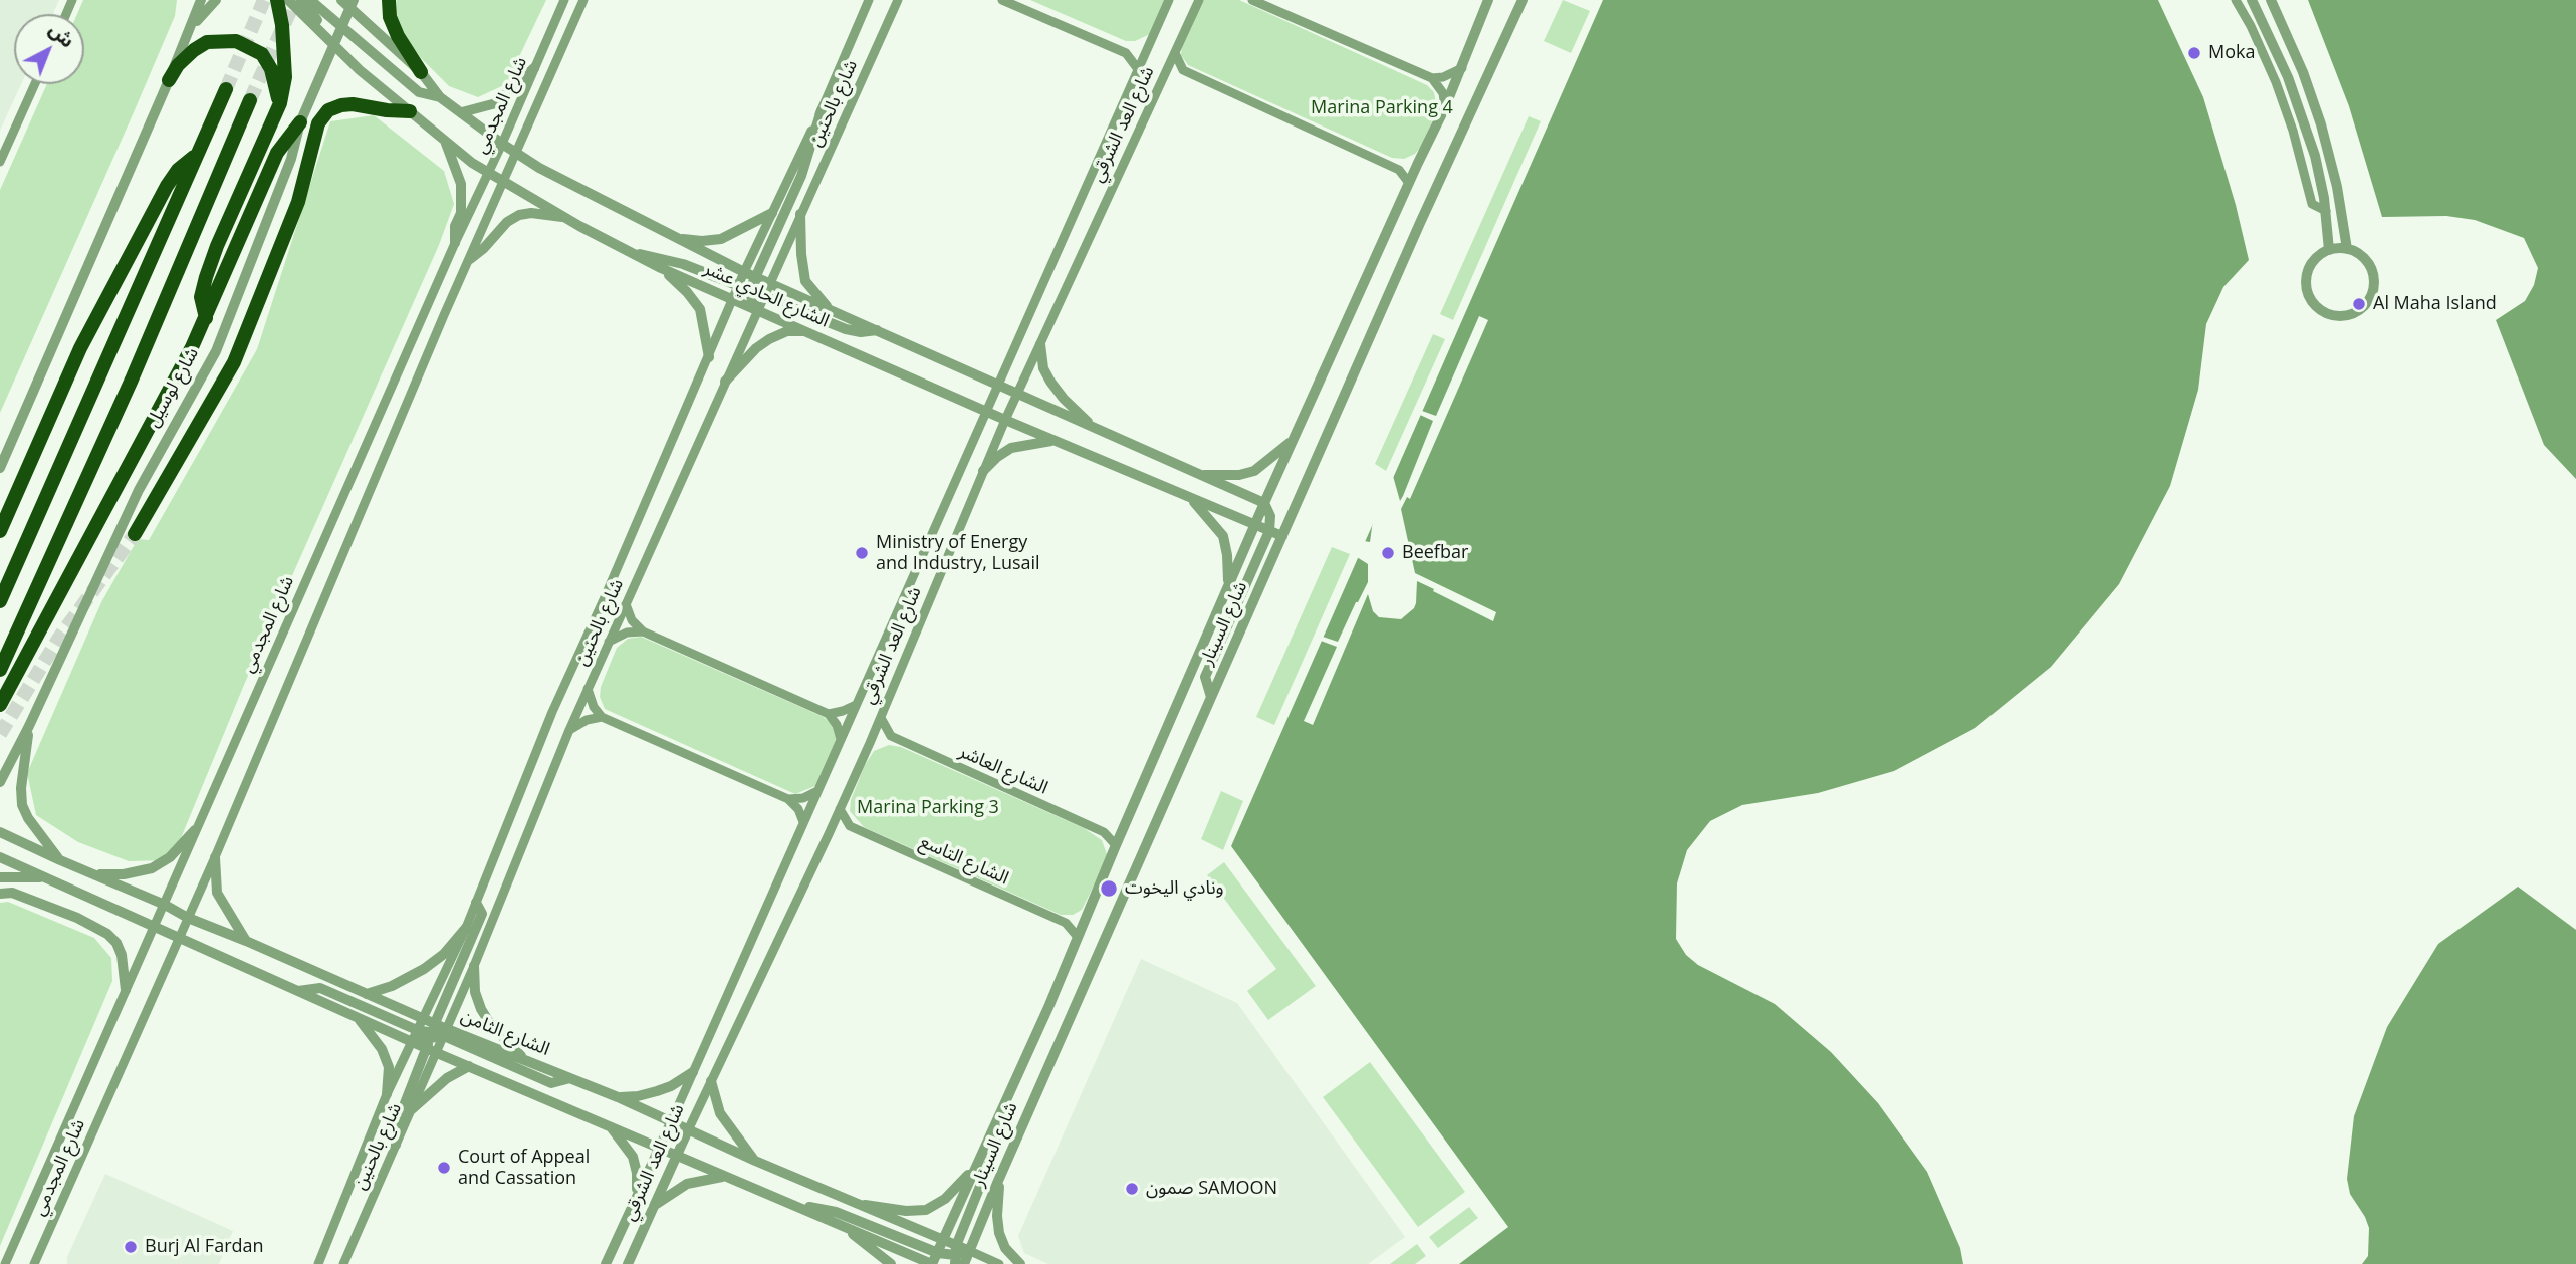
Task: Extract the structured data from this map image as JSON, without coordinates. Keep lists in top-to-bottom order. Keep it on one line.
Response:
{"streets":{"street":["شارع بالحنين","شارع المجدمي","شارع العد الشرقي","الشارع الحادي عشر","شارع لوسيل","شارع السينار","الشارع العاشر","الشارع التاسع","الشارع الثامن"]},"crossings":[["شارع بالحنين","الشارع الحادي عشر"],["شارع بالحنين","الشارع الثامن"],["شارع المجدمي","الشارع الحادي عشر"],["شارع المجدمي","الشارع الثامن"],["شارع العد الشرقي","الشارع الحادي عشر"],["شارع العد الشرقي","الشارع الثامن"],["الشارع الحادي عشر","شارع لوسيل"],["الشارع الحادي عشر","شارع السينار"],["شارع السينار","الشارع العاشر"],["شارع السينار","الشارع التاسع"],["شارع السينار","الشارع الثامن"]],"parks":["Marina Parking 4","Marina Parking 3"],"places":["Moka","Al Maha Island","Ministry of Energy and Industry, Lusail","Beefbar","ونادي اليخوت","Court of Appeal and Cassation","صمون SAMOON","Burj Al Fardan"],"north":"top right"}
